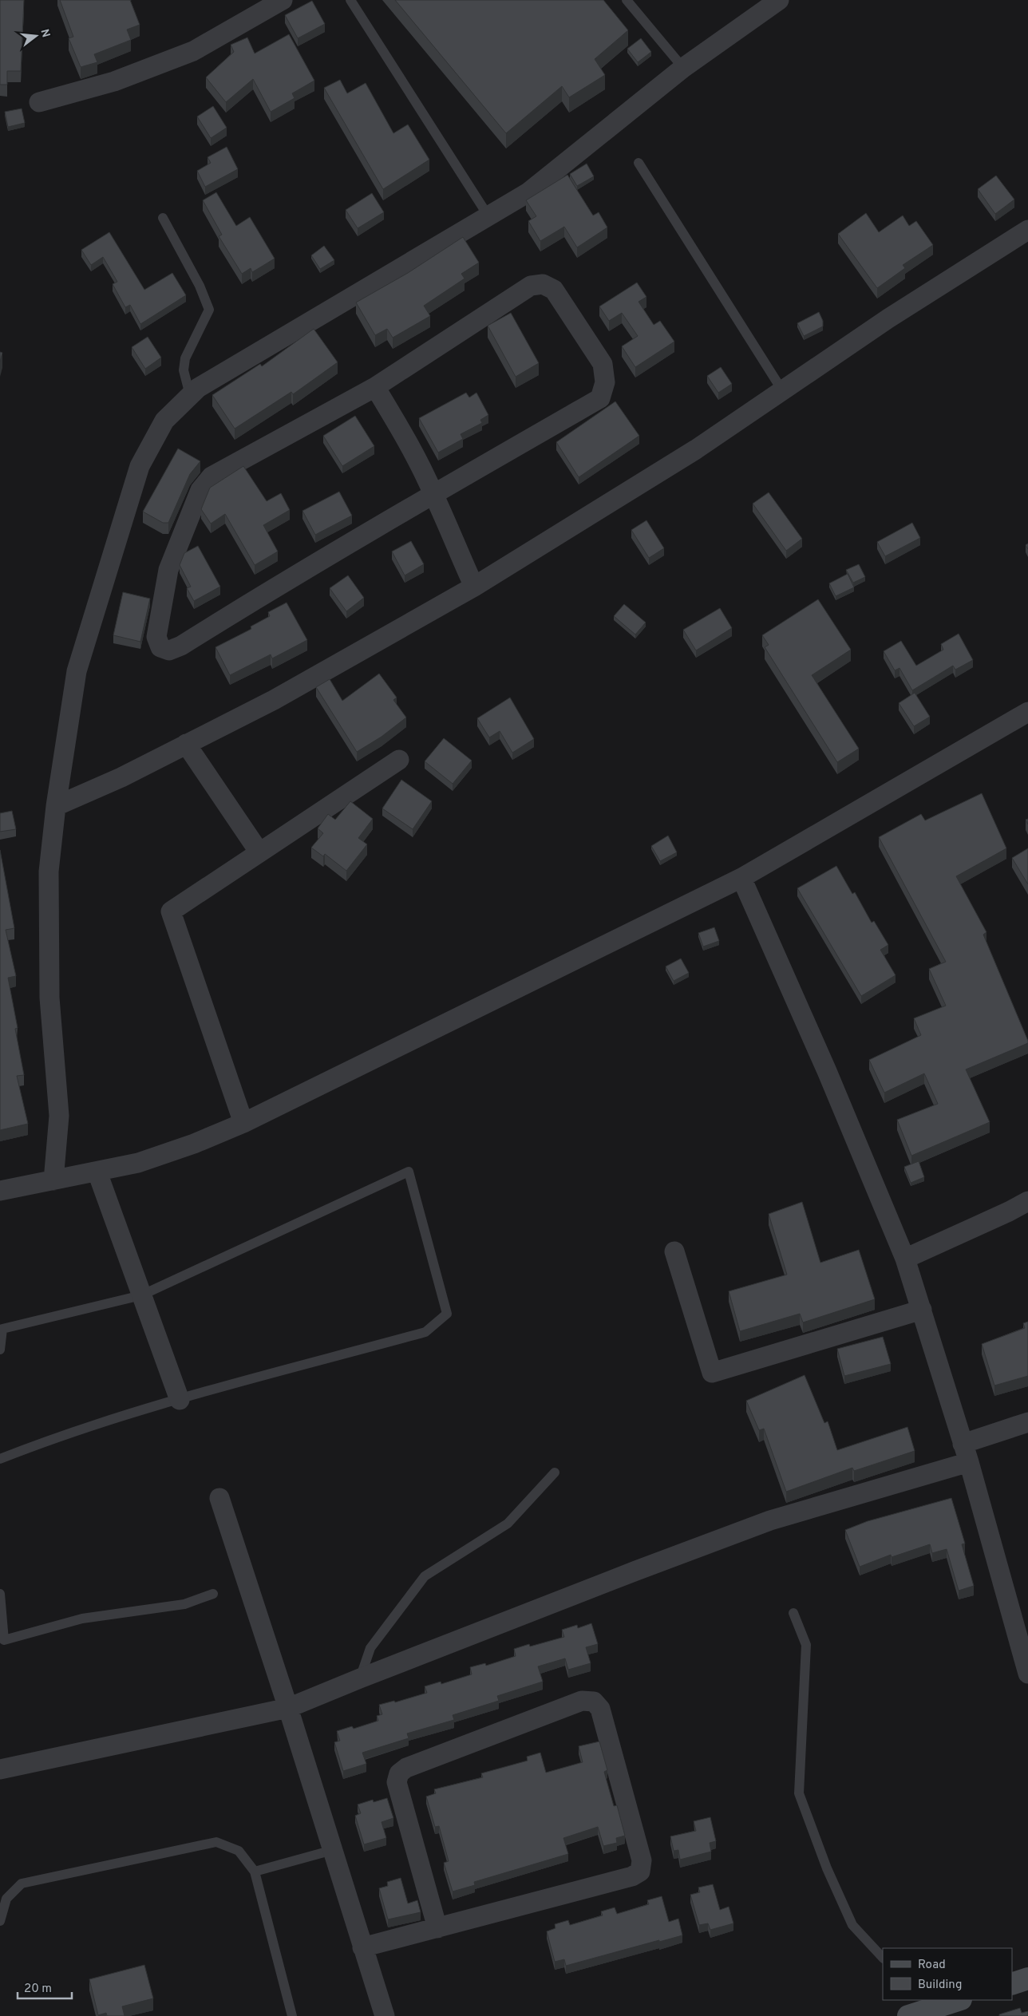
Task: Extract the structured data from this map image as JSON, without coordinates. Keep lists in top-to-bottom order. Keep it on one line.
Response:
{"legend":["Road","Building"],"scale_bar":"20 m","north":"right"}
